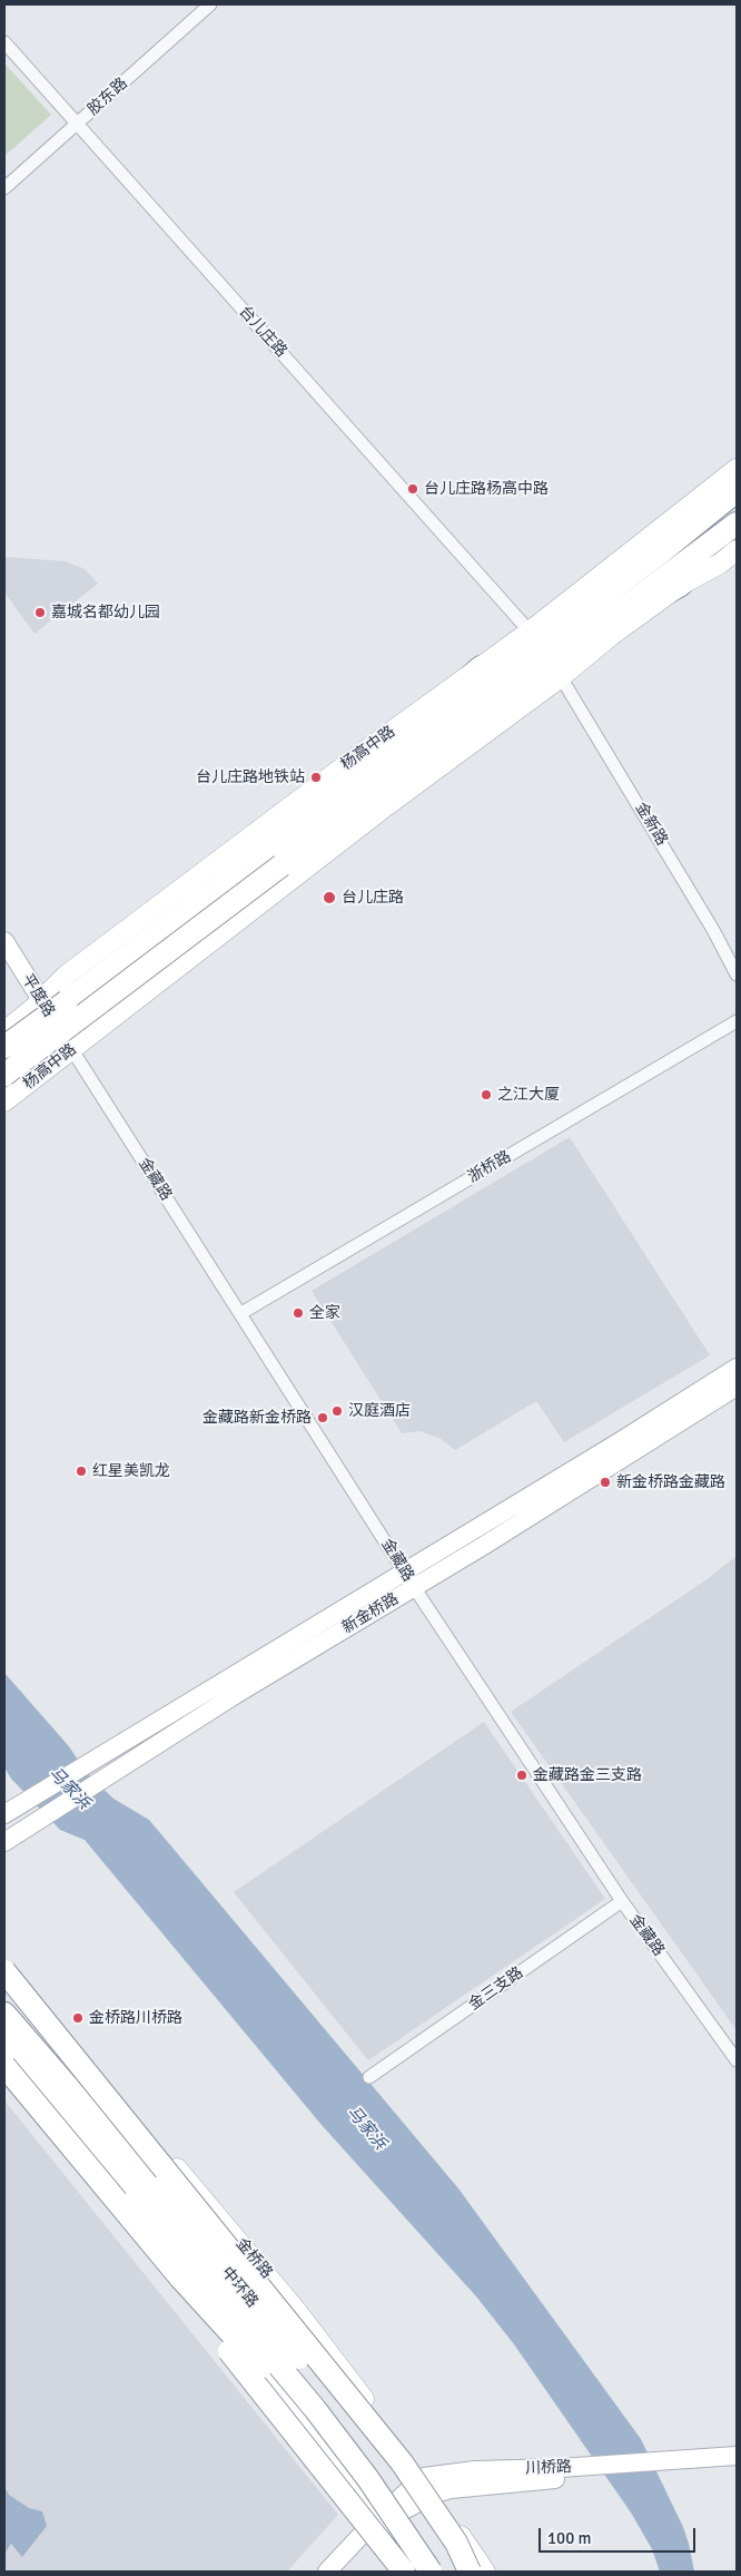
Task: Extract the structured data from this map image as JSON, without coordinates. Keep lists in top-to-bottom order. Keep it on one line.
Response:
{"streets":{"highway":["杨高中路","中环路"],"main road":["金桥路"],"street":["胶东路","台儿庄路","金新路","平度路","浙桥路","金藏路","新金桥路","金三支路","川桥路"]},"crossings":[["胶东路","台儿庄路"],["台儿庄路","杨高中路"],["杨高中路","金新路"],["杨高中路","平度路"],["杨高中路","金藏路"],["平度路","金藏路"],["浙桥路","金藏路"],["金藏路","新金桥路"],["金藏路","金三支路"],["金桥路","川桥路"]],"water":["马家浜"],"places":["台儿庄路杨高中路","嘉城名都幼儿园","台儿庄路地铁站","台儿庄路","之江大厦","全家","汉庭酒店","金藏路新金桥路","红星美凯龙","新金桥路金藏路","金藏路金三支路","金桥路川桥路"],"scale_bar":"100 m"}
